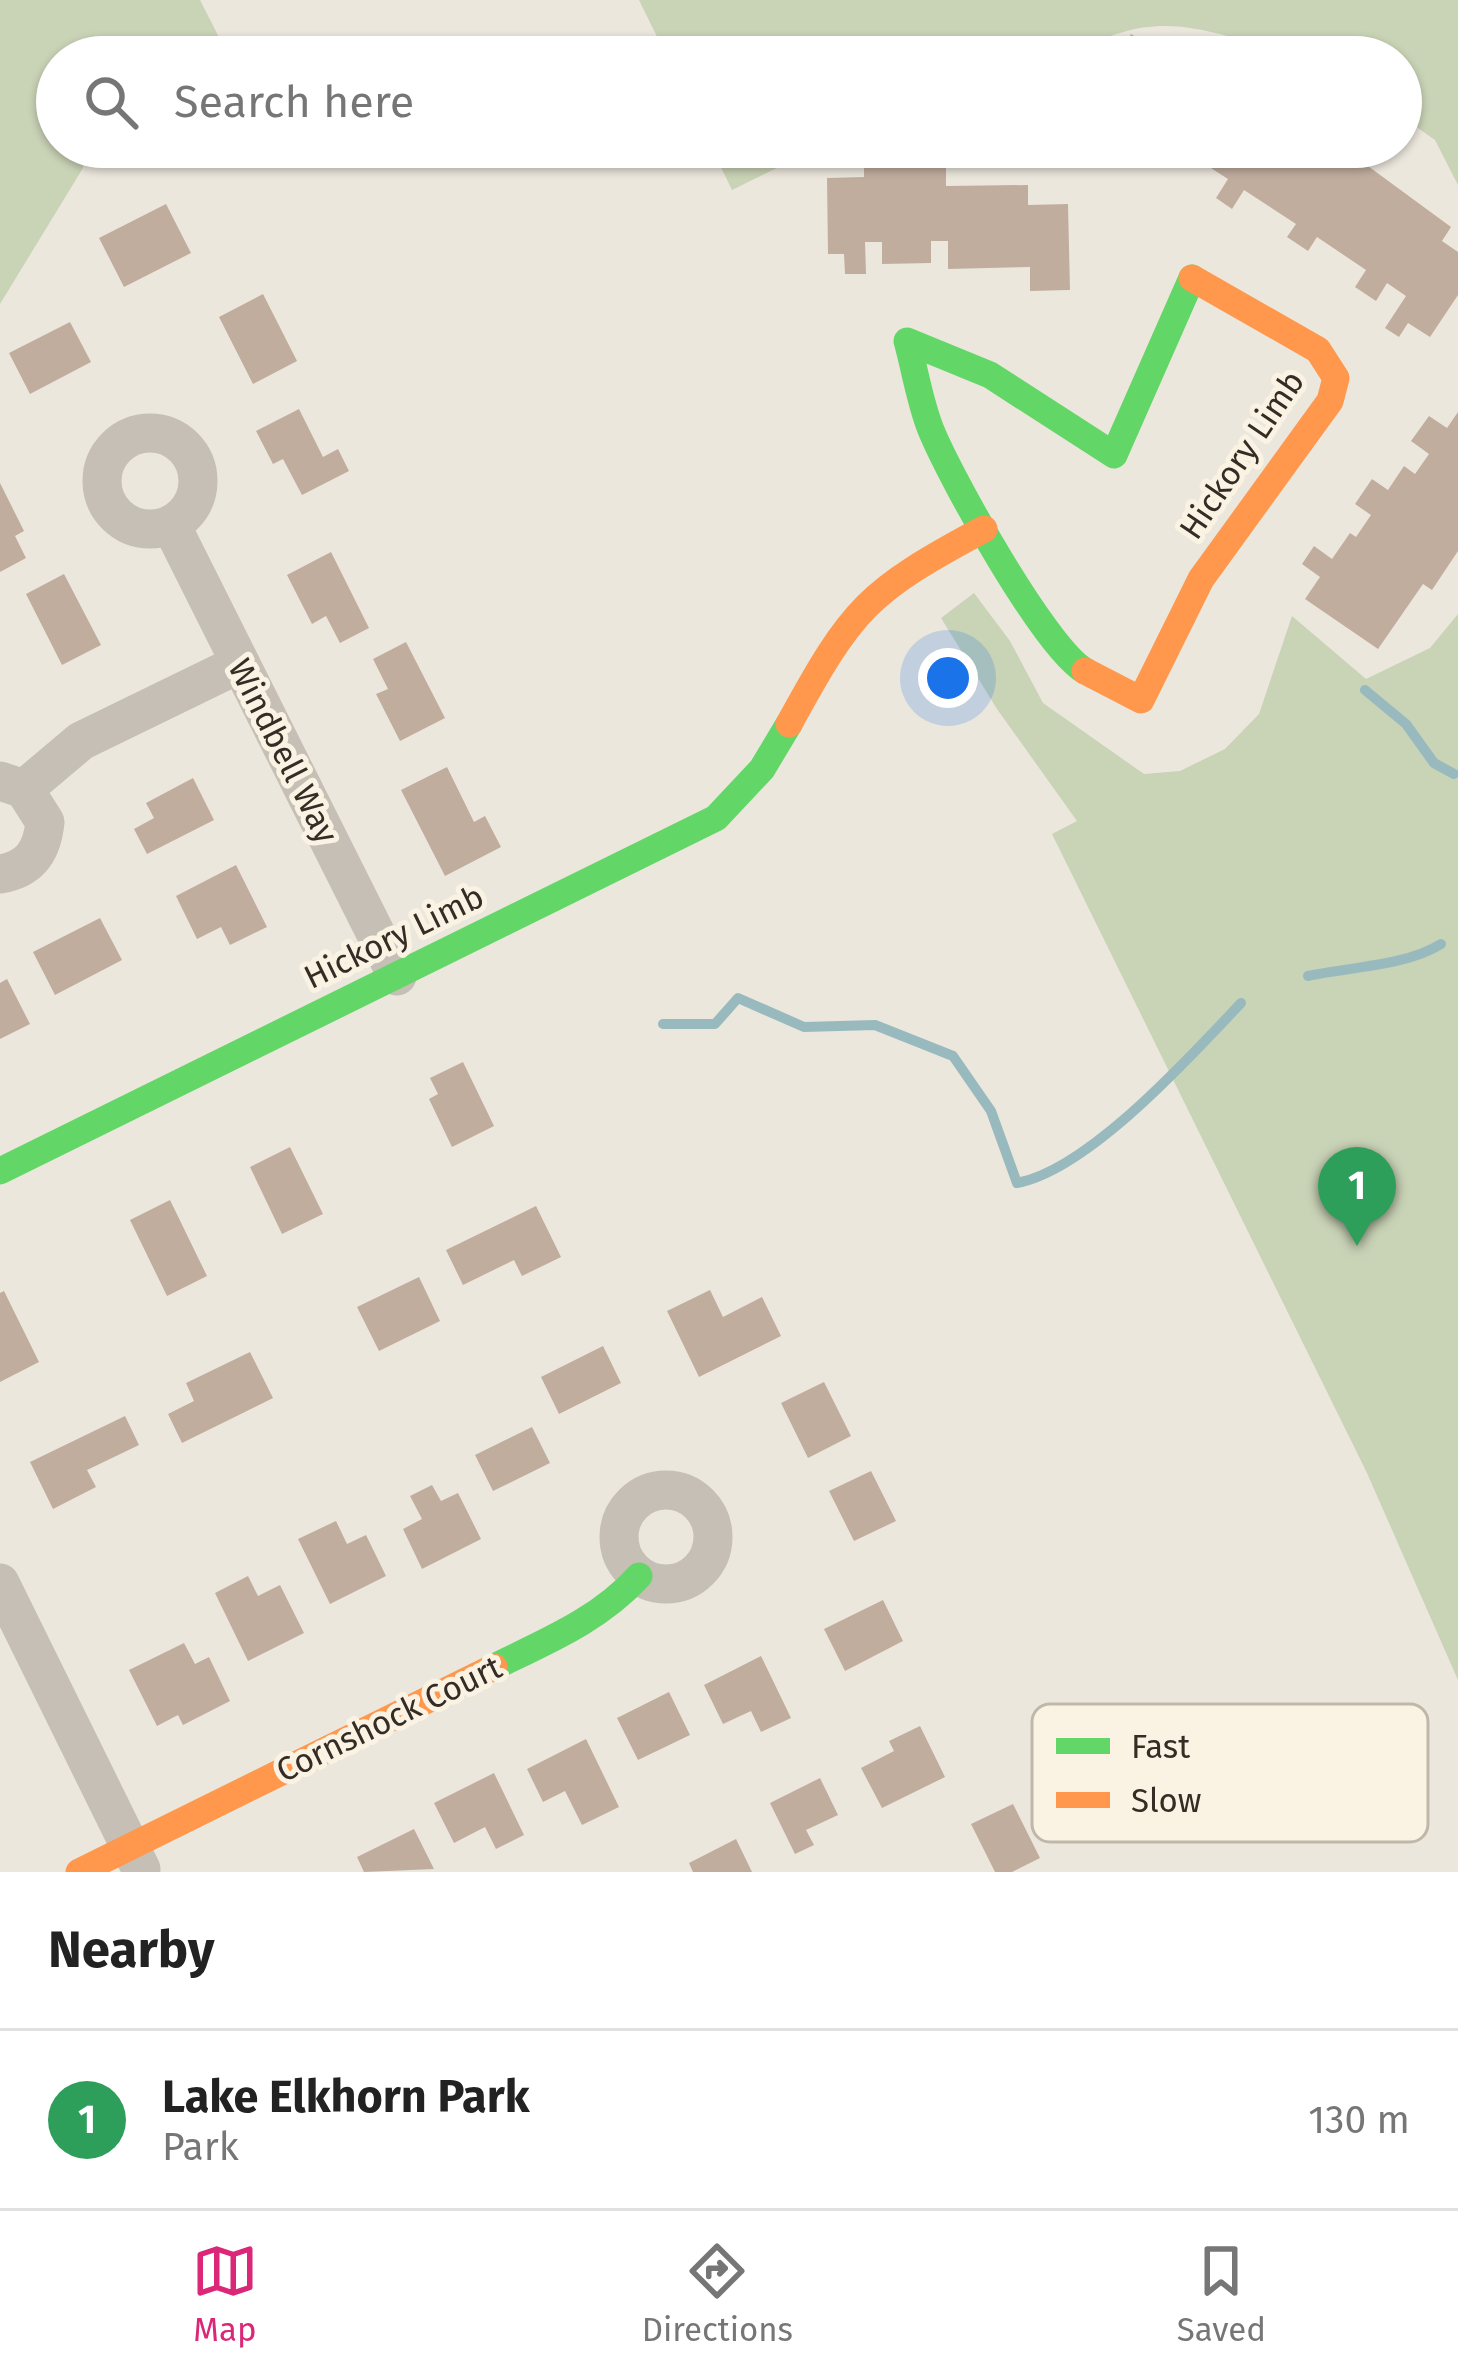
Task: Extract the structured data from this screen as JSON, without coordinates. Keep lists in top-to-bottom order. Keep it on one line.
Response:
{"streets":{"street":["Hickory Limb","Windbell Way","Cornshock Court"]},"crossings":[["Hickory Limb","Windbell Way"]],"legend":["Fast","Slow"],"page":{"search":"Search here","pins":"1","heading":"Nearby","list":[{"mark":"1","name":"Lake Elkhorn Park","note":"Park","value":"130 m"}],"nav":["Map","Directions","Saved"]}}
